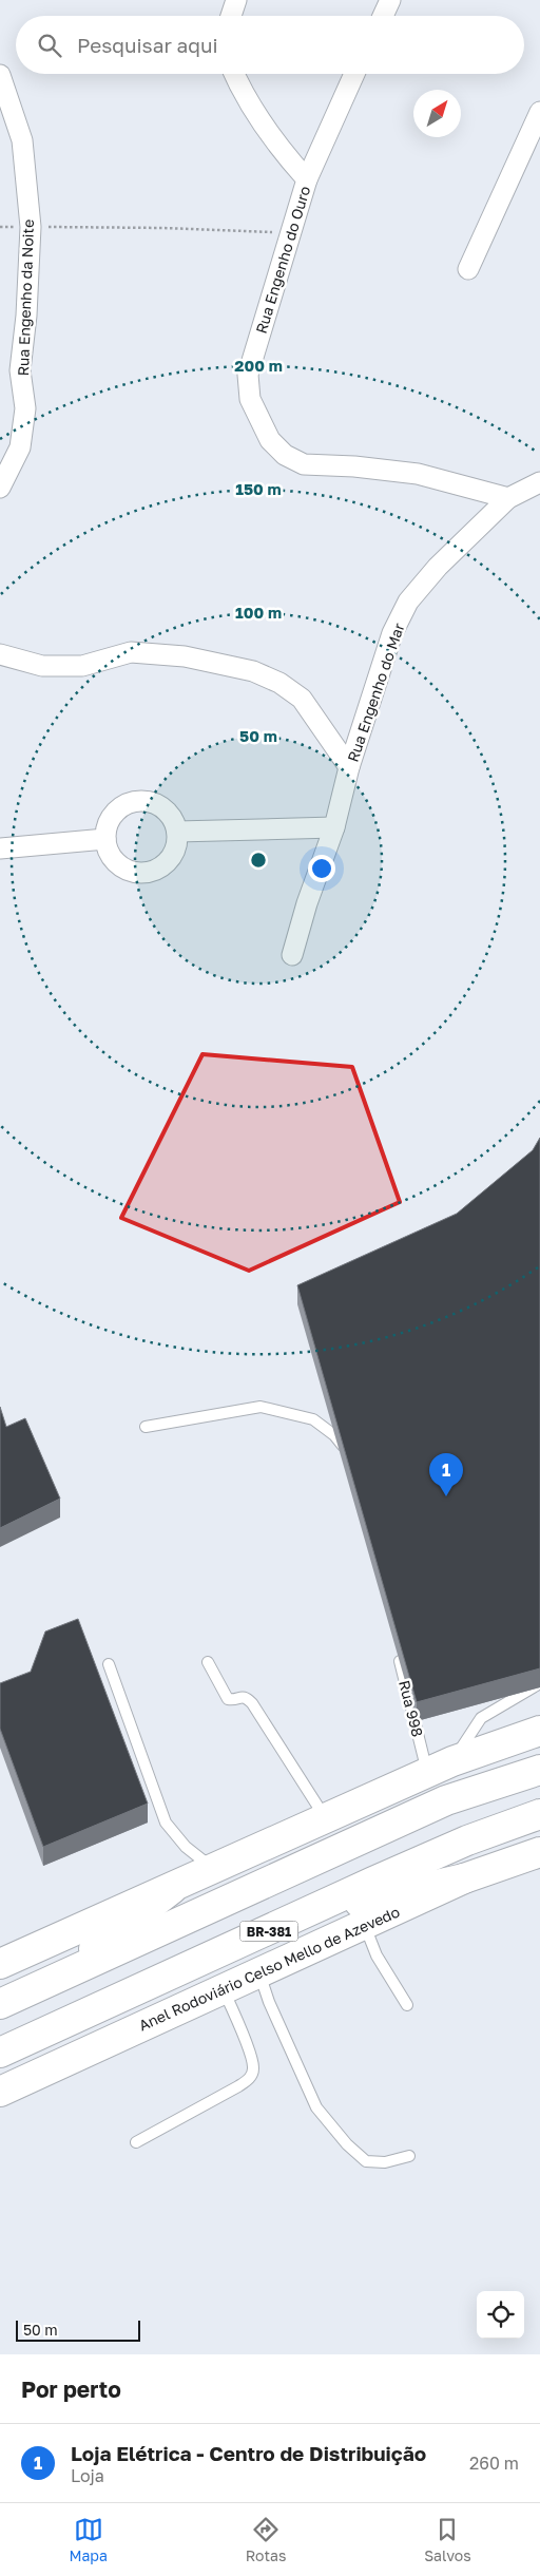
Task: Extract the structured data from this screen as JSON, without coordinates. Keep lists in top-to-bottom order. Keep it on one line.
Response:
{"streets":{"main road":["BR-381","Anel Rodoviário Celso Mello de Azevedo"],"street":["Rua Engenho do Ouro","Rua Engenho da Noite","Rua Engenho do Mar"],"lane":["Rua 998"]},"crossings":[["Rua Engenho do Ouro","Rua Engenho do Mar"]],"scale_bar":"50 m","north":"top right","page":{"search":"Pesquisar aqui","pins":"1","scale":"50 m","heading":"Por perto","list":[{"mark":"1","name":"Loja Elétrica - Centro de Distribuição","note":"Loja","value":"260 m"}],"nav":["Mapa","Rotas","Salvos"]},"rings":["200 m","150 m","100 m","50 m"]}
